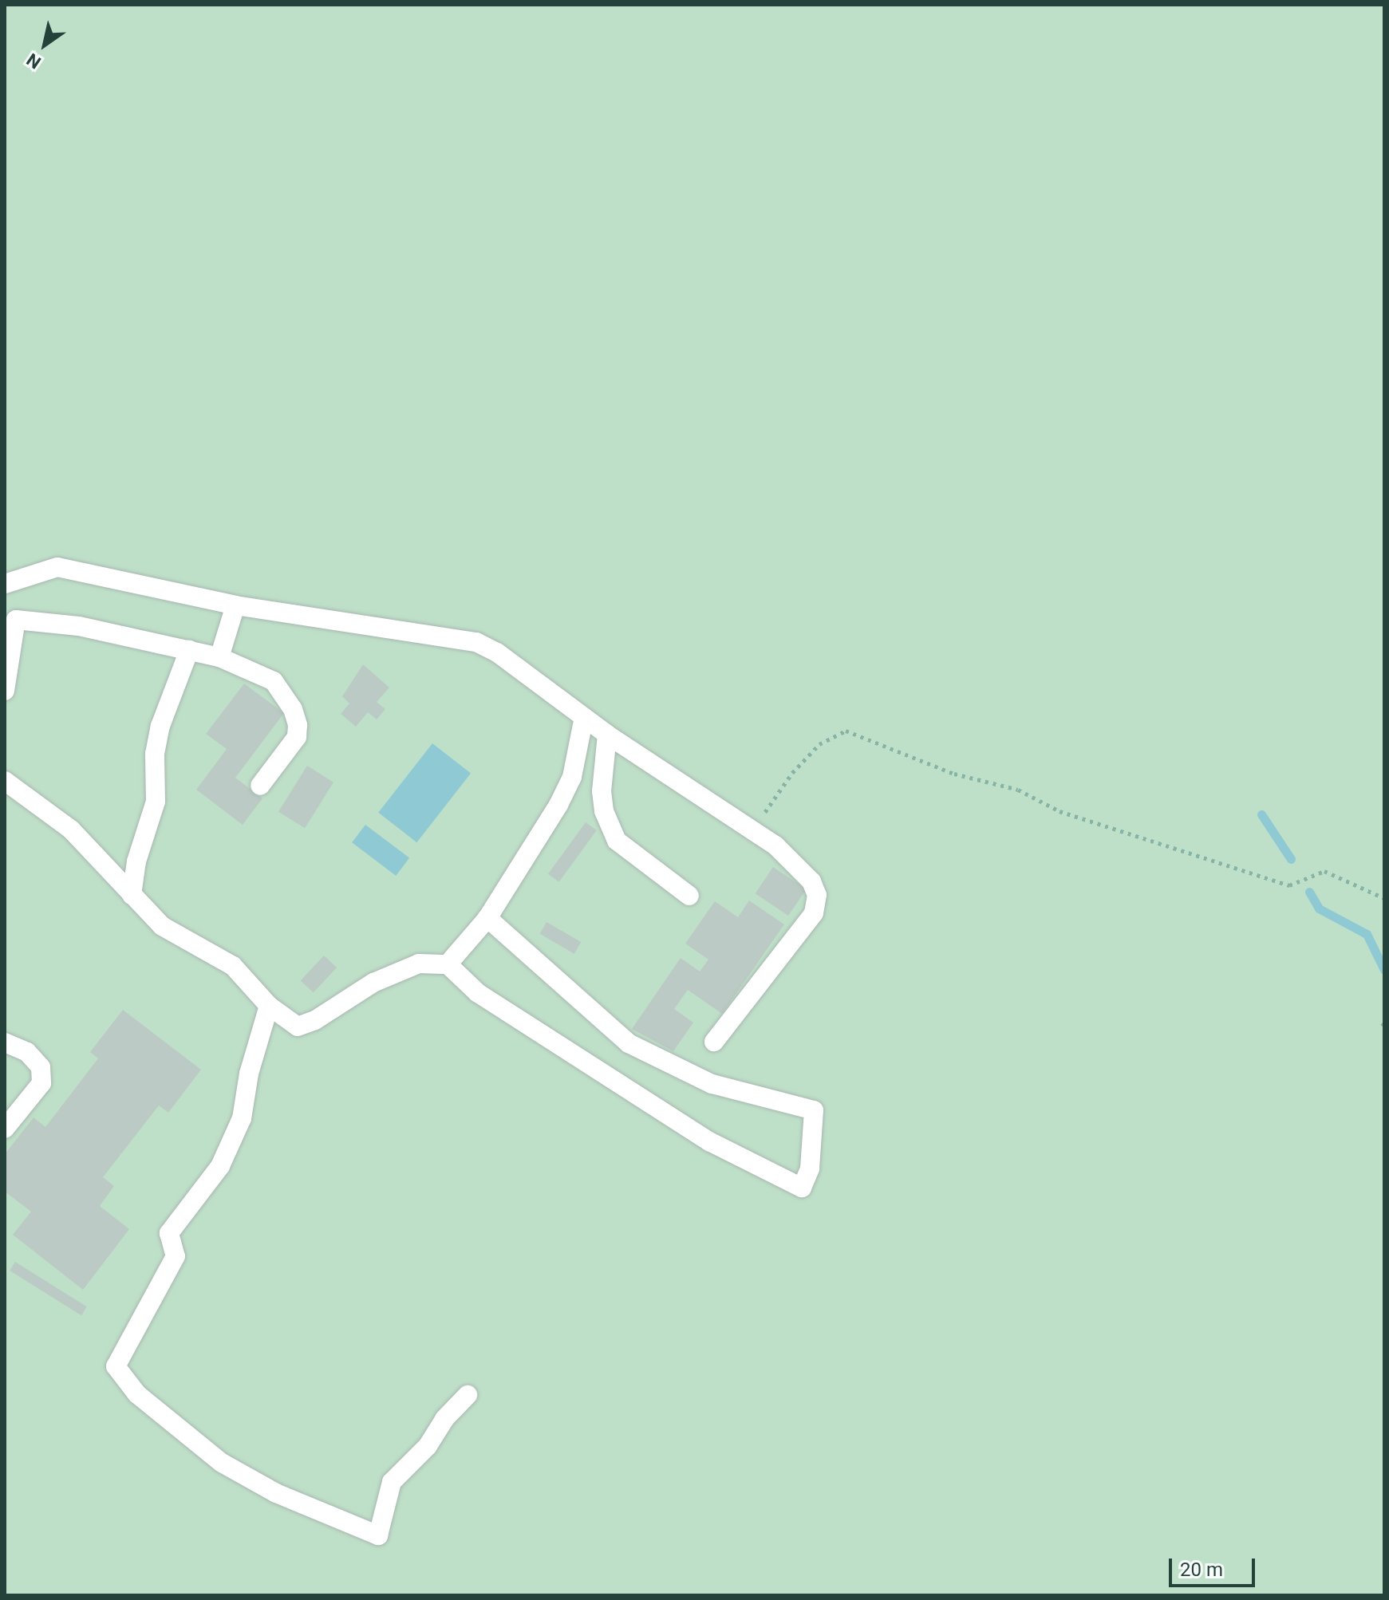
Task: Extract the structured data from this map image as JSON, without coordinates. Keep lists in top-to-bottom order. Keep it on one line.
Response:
{"scale_bar":"20 m","north":"bottom left"}
